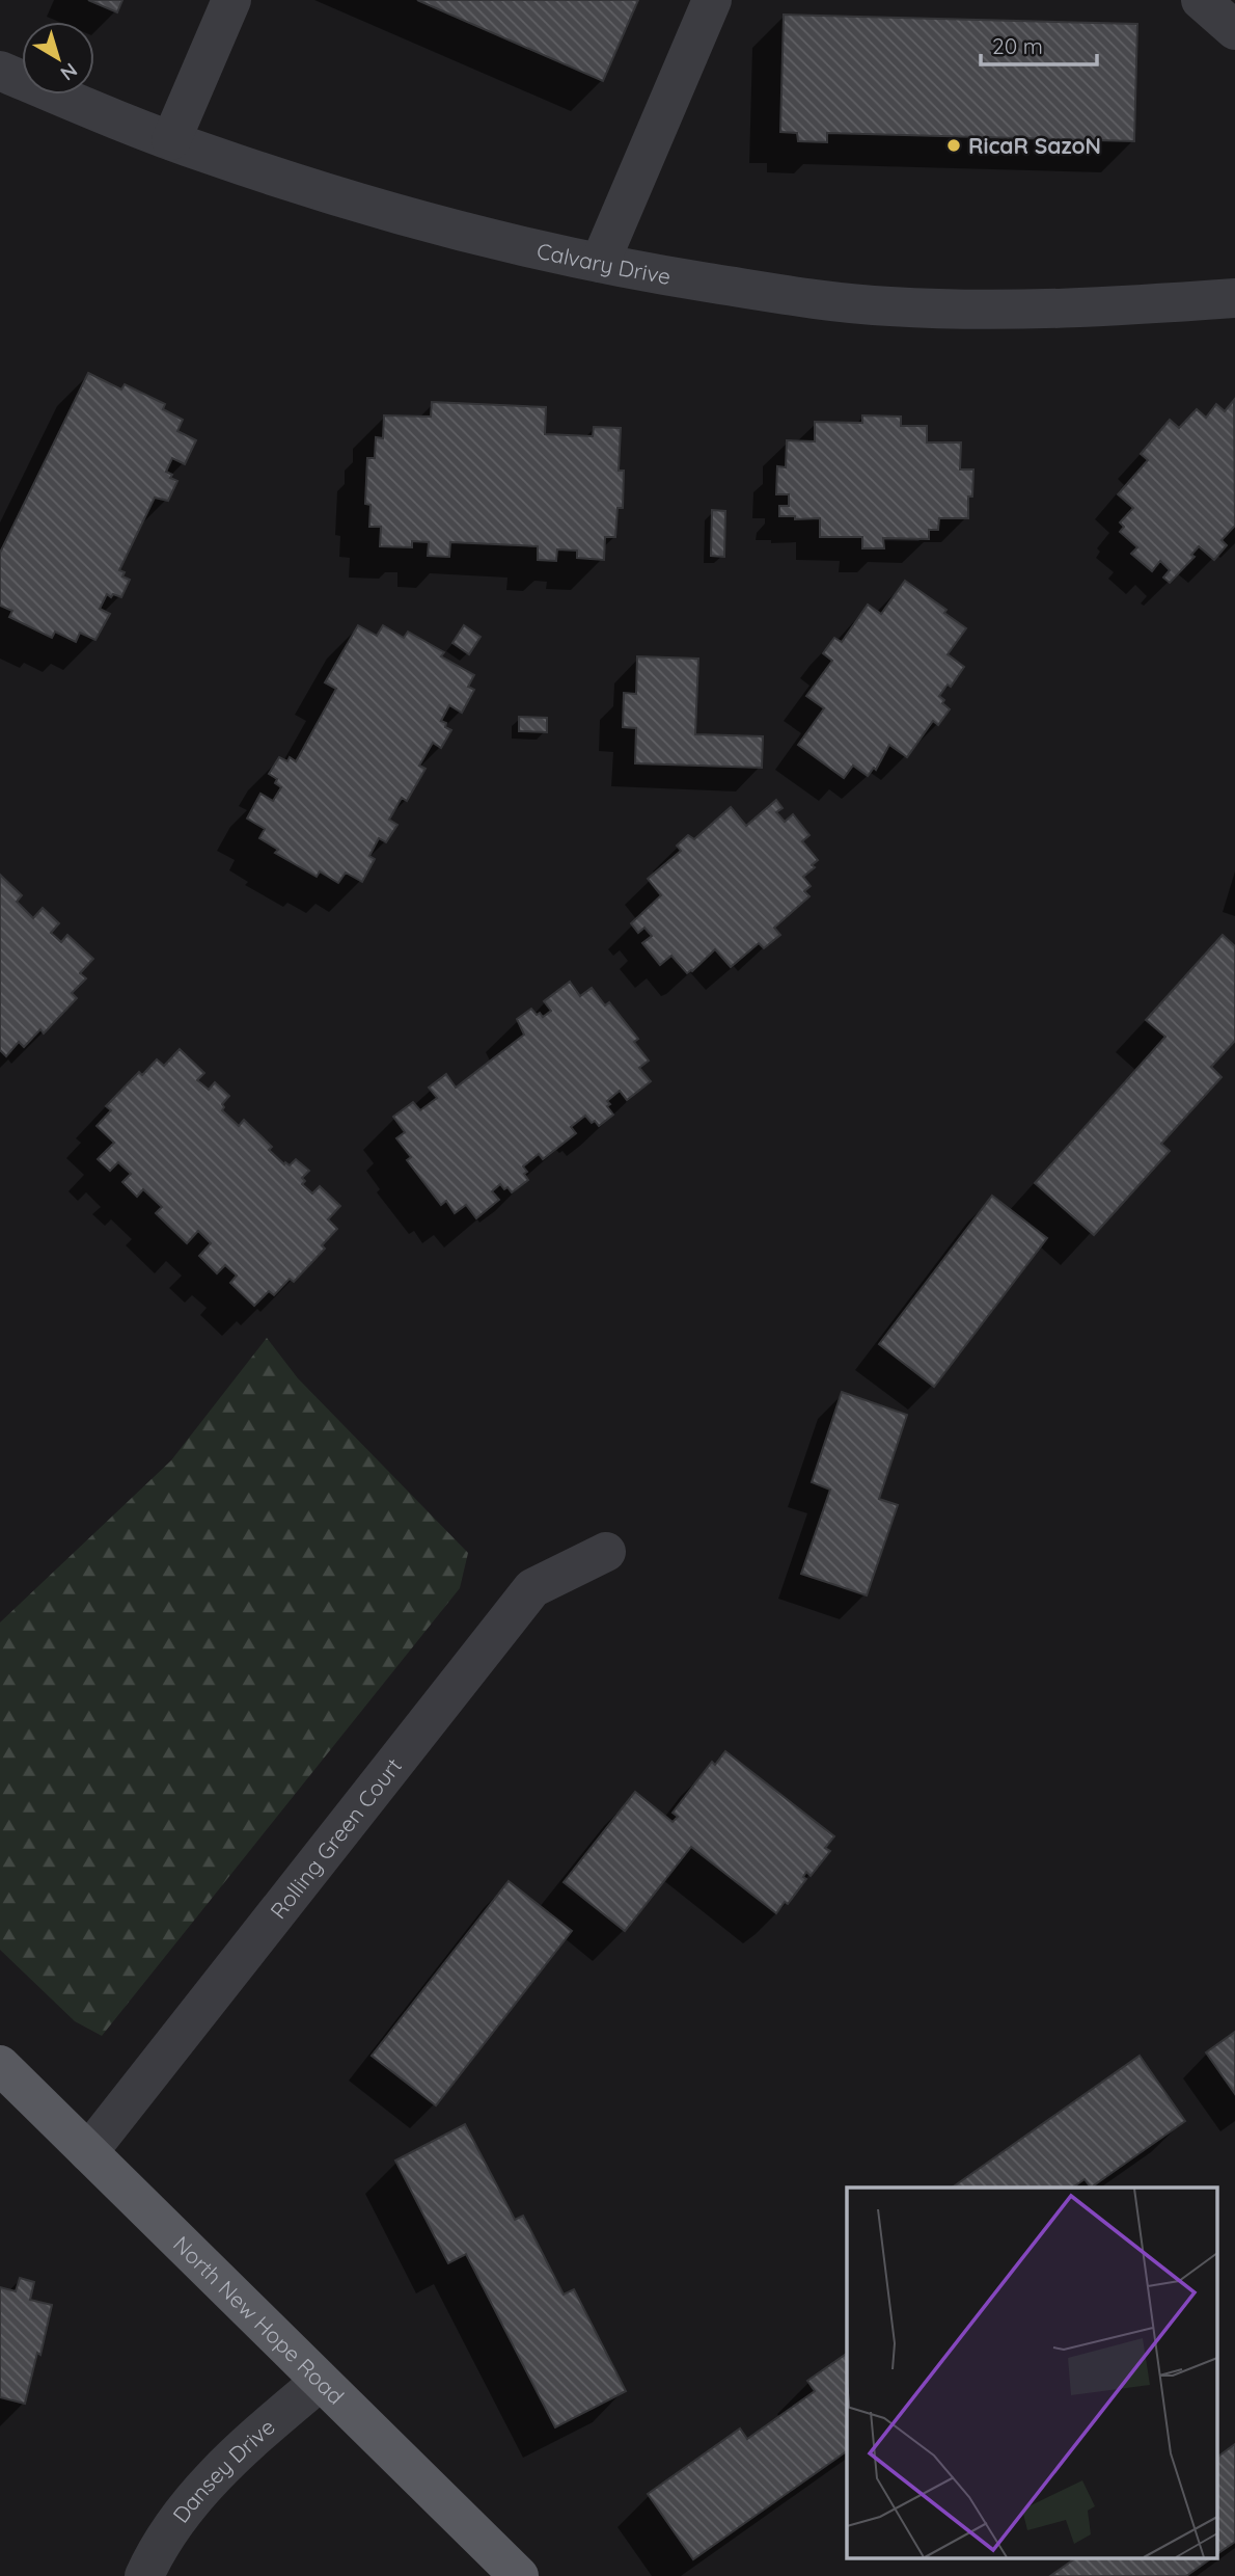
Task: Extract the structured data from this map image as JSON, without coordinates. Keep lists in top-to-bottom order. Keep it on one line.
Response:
{"streets":{"main road":["North New Hope Road"],"street":["Calvary Drive","Rolling Green Court","Dansey Drive"]},"crossings":[["Rolling Green Court","North New Hope Road"],["North New Hope Road","Dansey Drive"]],"places":["RicaR SazoN"],"scale_bar":"20 m","north":"bottom right"}
